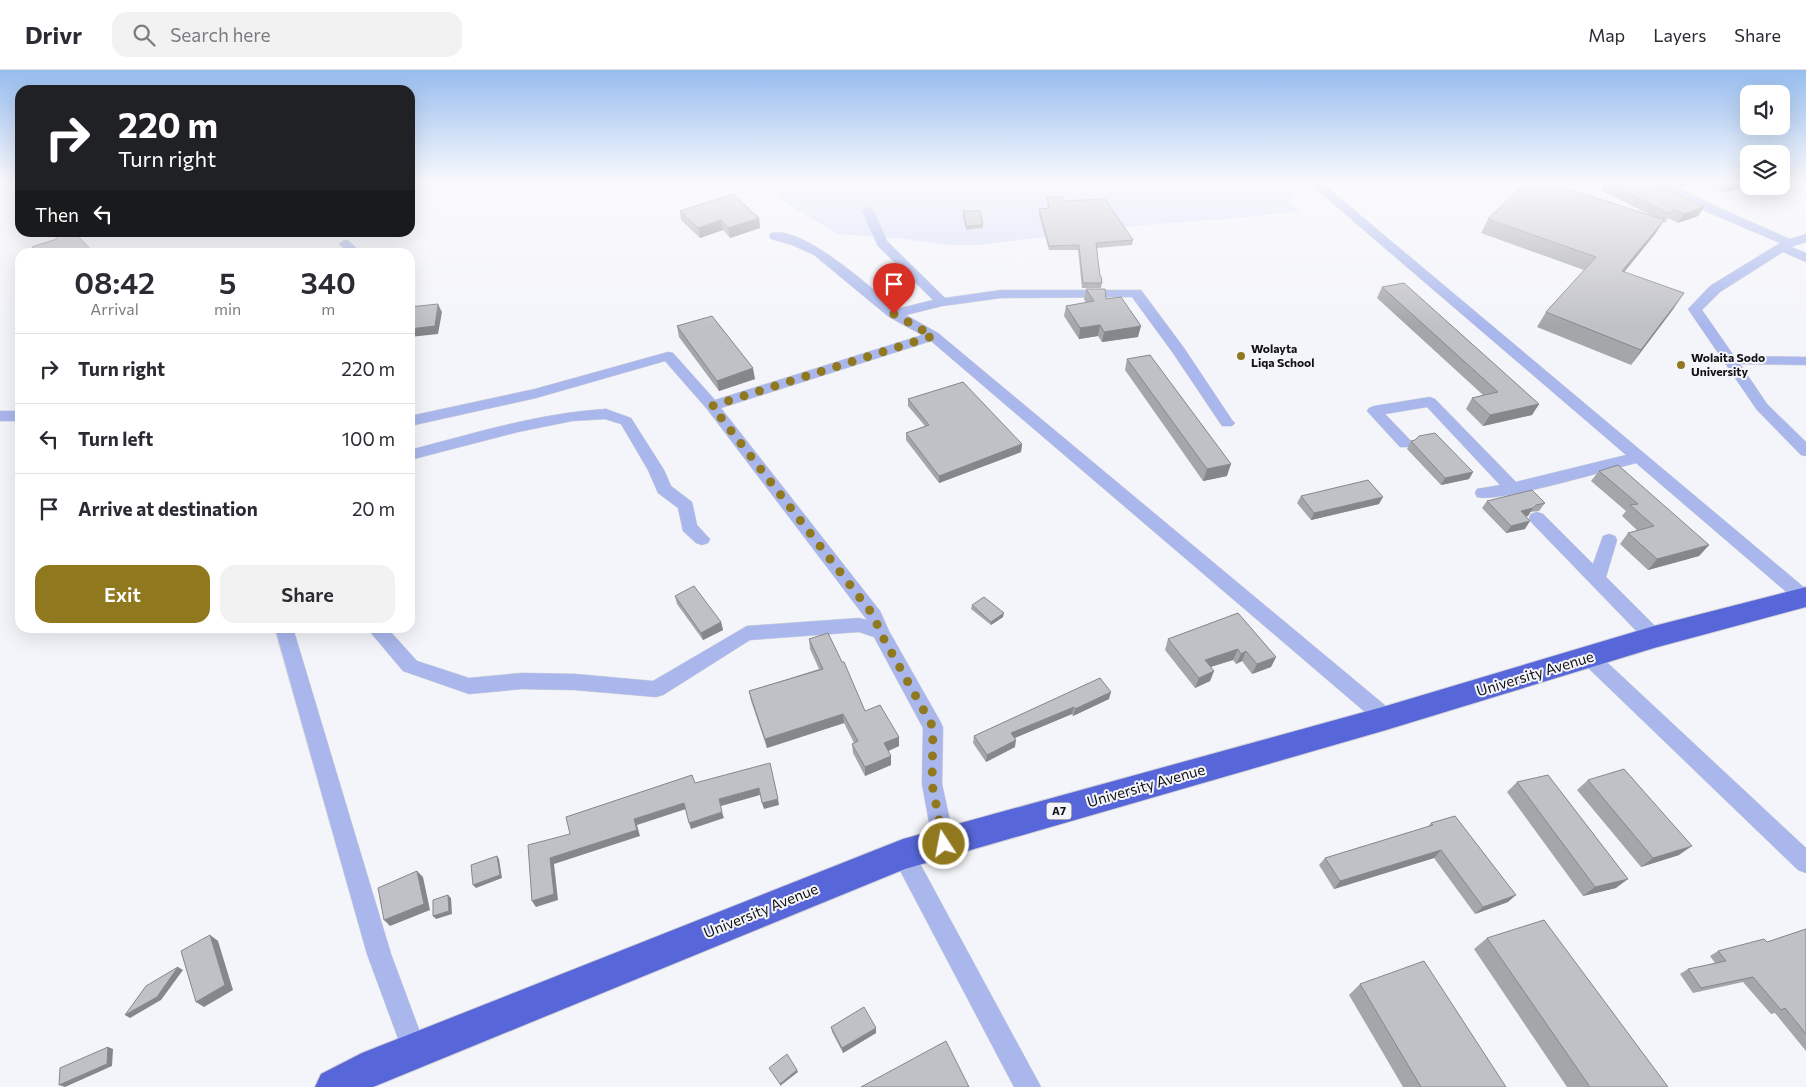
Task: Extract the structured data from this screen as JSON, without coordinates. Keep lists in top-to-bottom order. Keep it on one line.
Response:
{"streets":{"highway":["University Avenue","A7"]},"places":["Wolayta Liqa School","Wolaita Sodo University"],"page":{"header":"Drivr","search":"Search here","nav":["Map","Layers","Share"],"turn":["220 m","Turn right"],"then":"Then","eta":["08:42","Arrival","5","min","340","m"],"list":[{"name":"Turn right","value":"220 m"},{"name":"Turn left","value":"100 m"},{"name":"Arrive at destination","value":"20 m"}],"buttons":["Exit","Share"]}}
